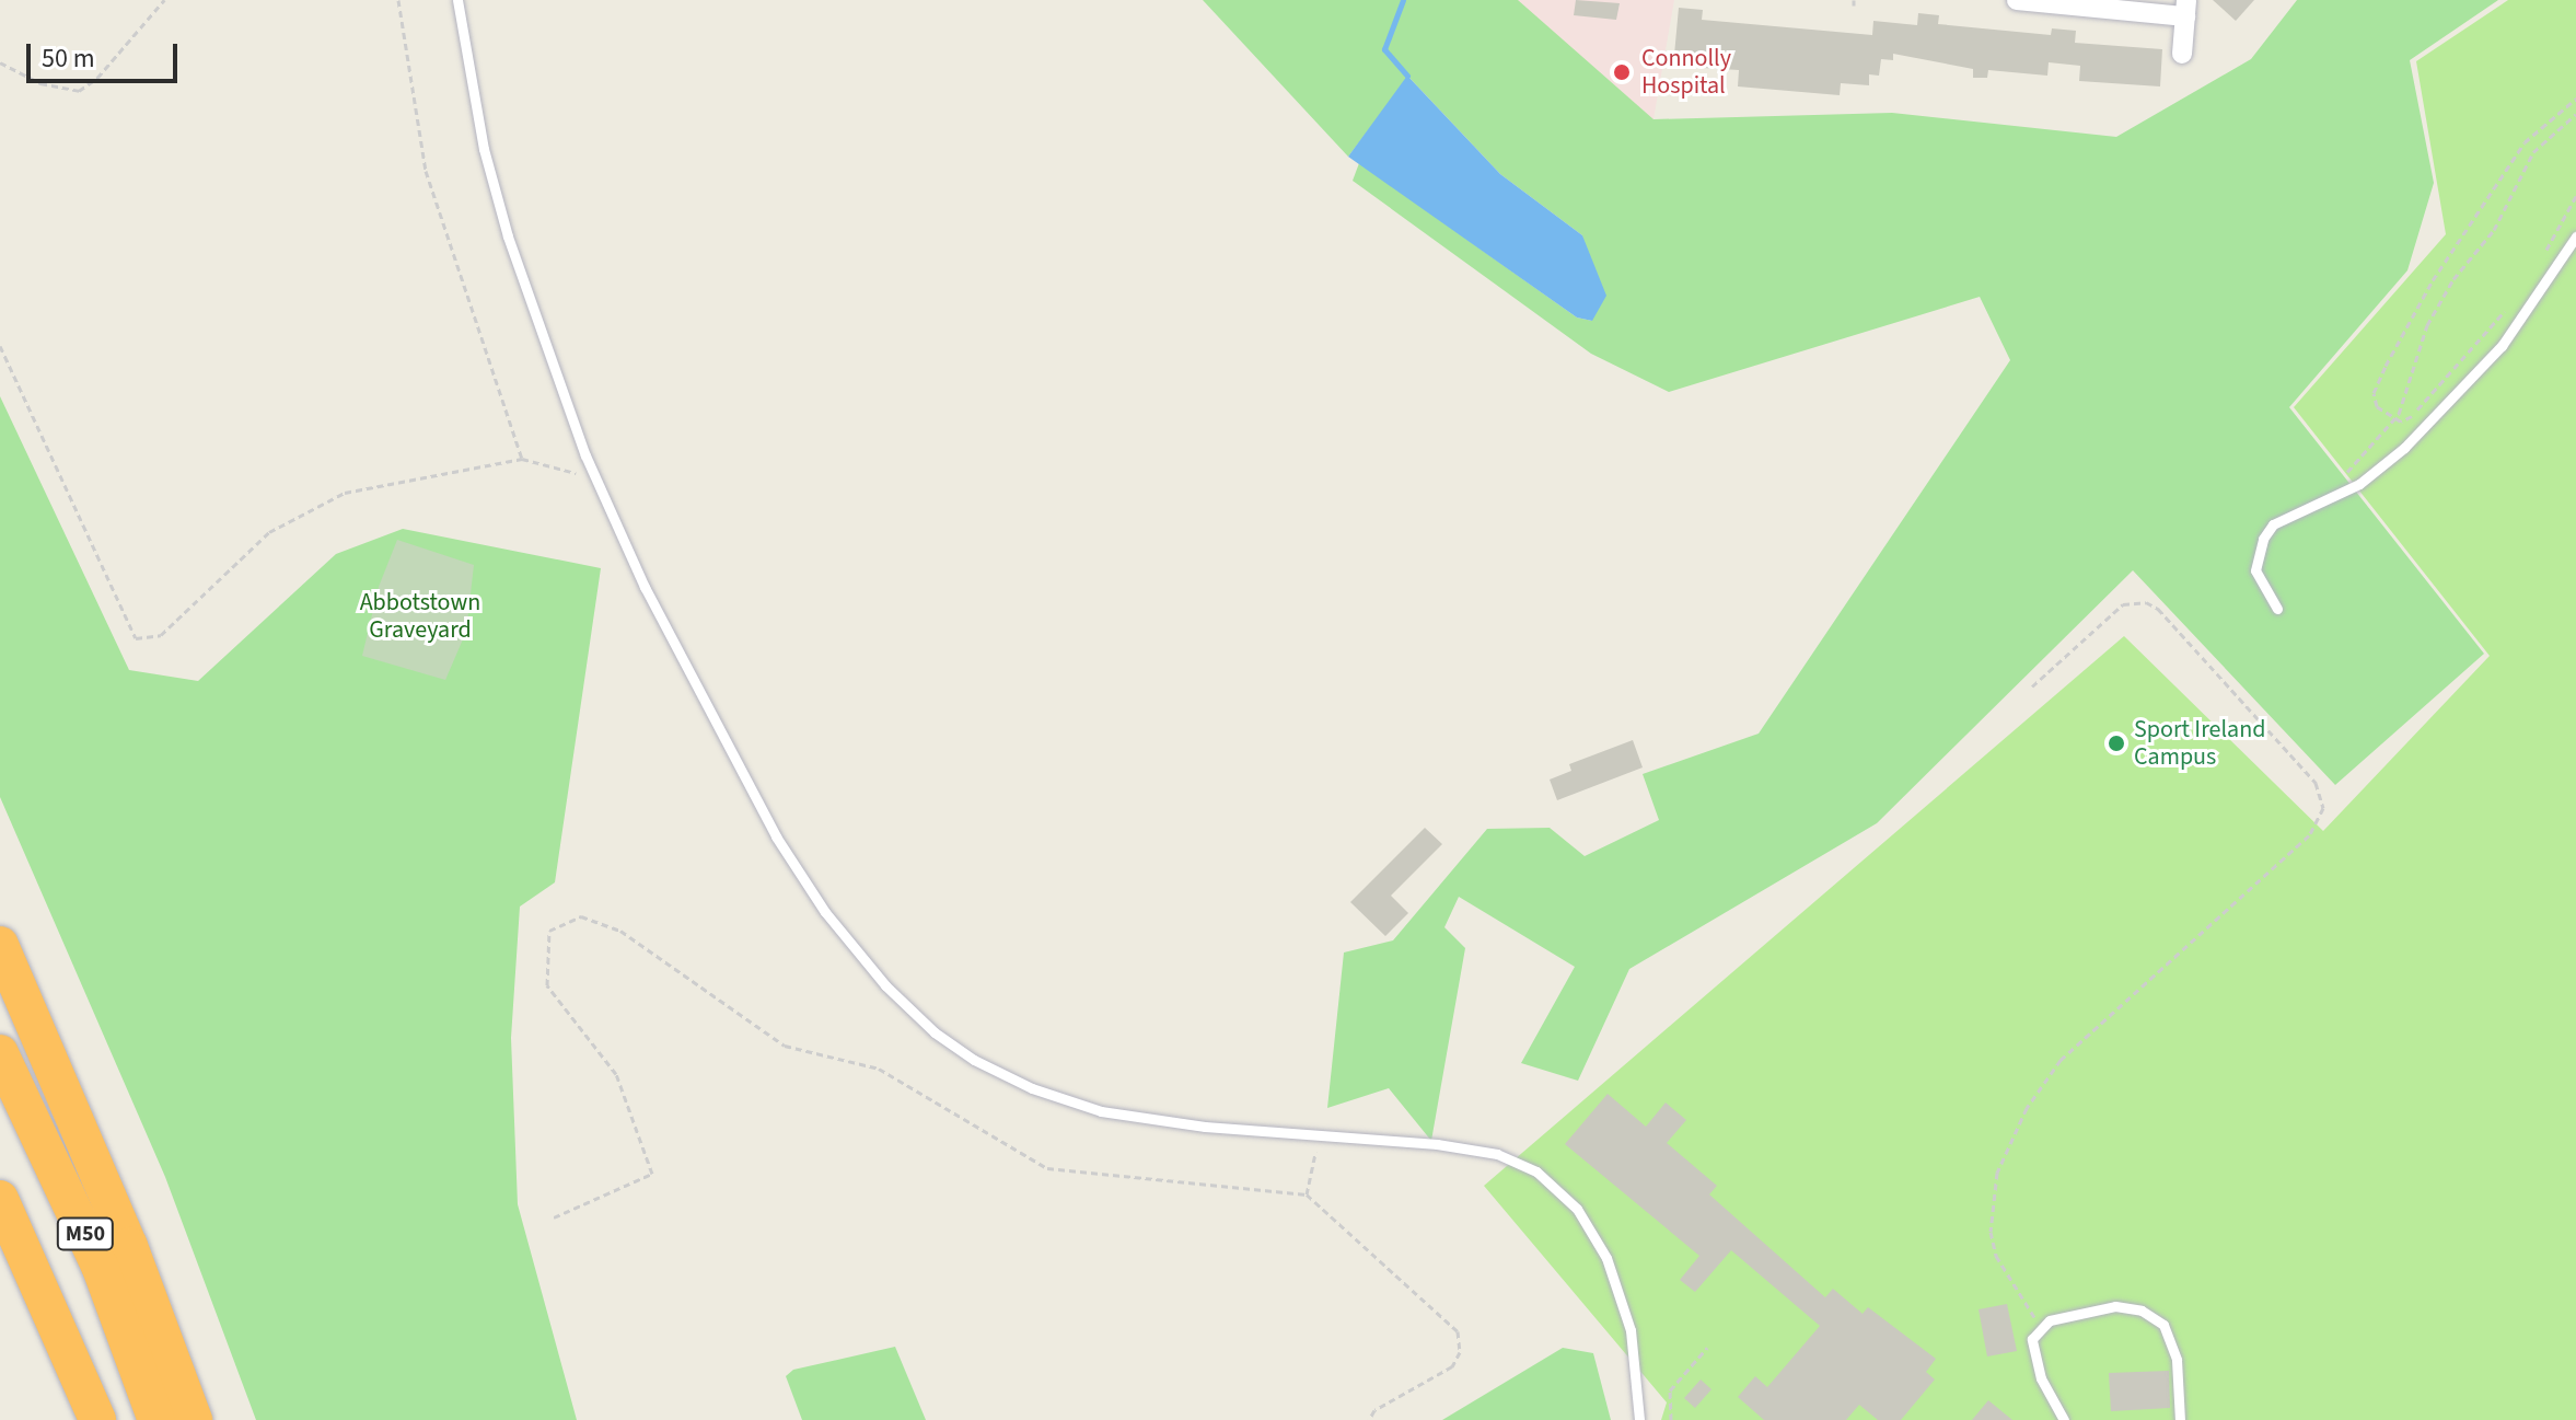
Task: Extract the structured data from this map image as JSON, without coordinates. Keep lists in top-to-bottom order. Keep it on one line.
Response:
{"streets":{"highway":["M50"]},"parks":["Abbotstown Graveyard"],"places":["Connolly Hospital","Sport Ireland Campus"],"scale_bar":"50 m"}
